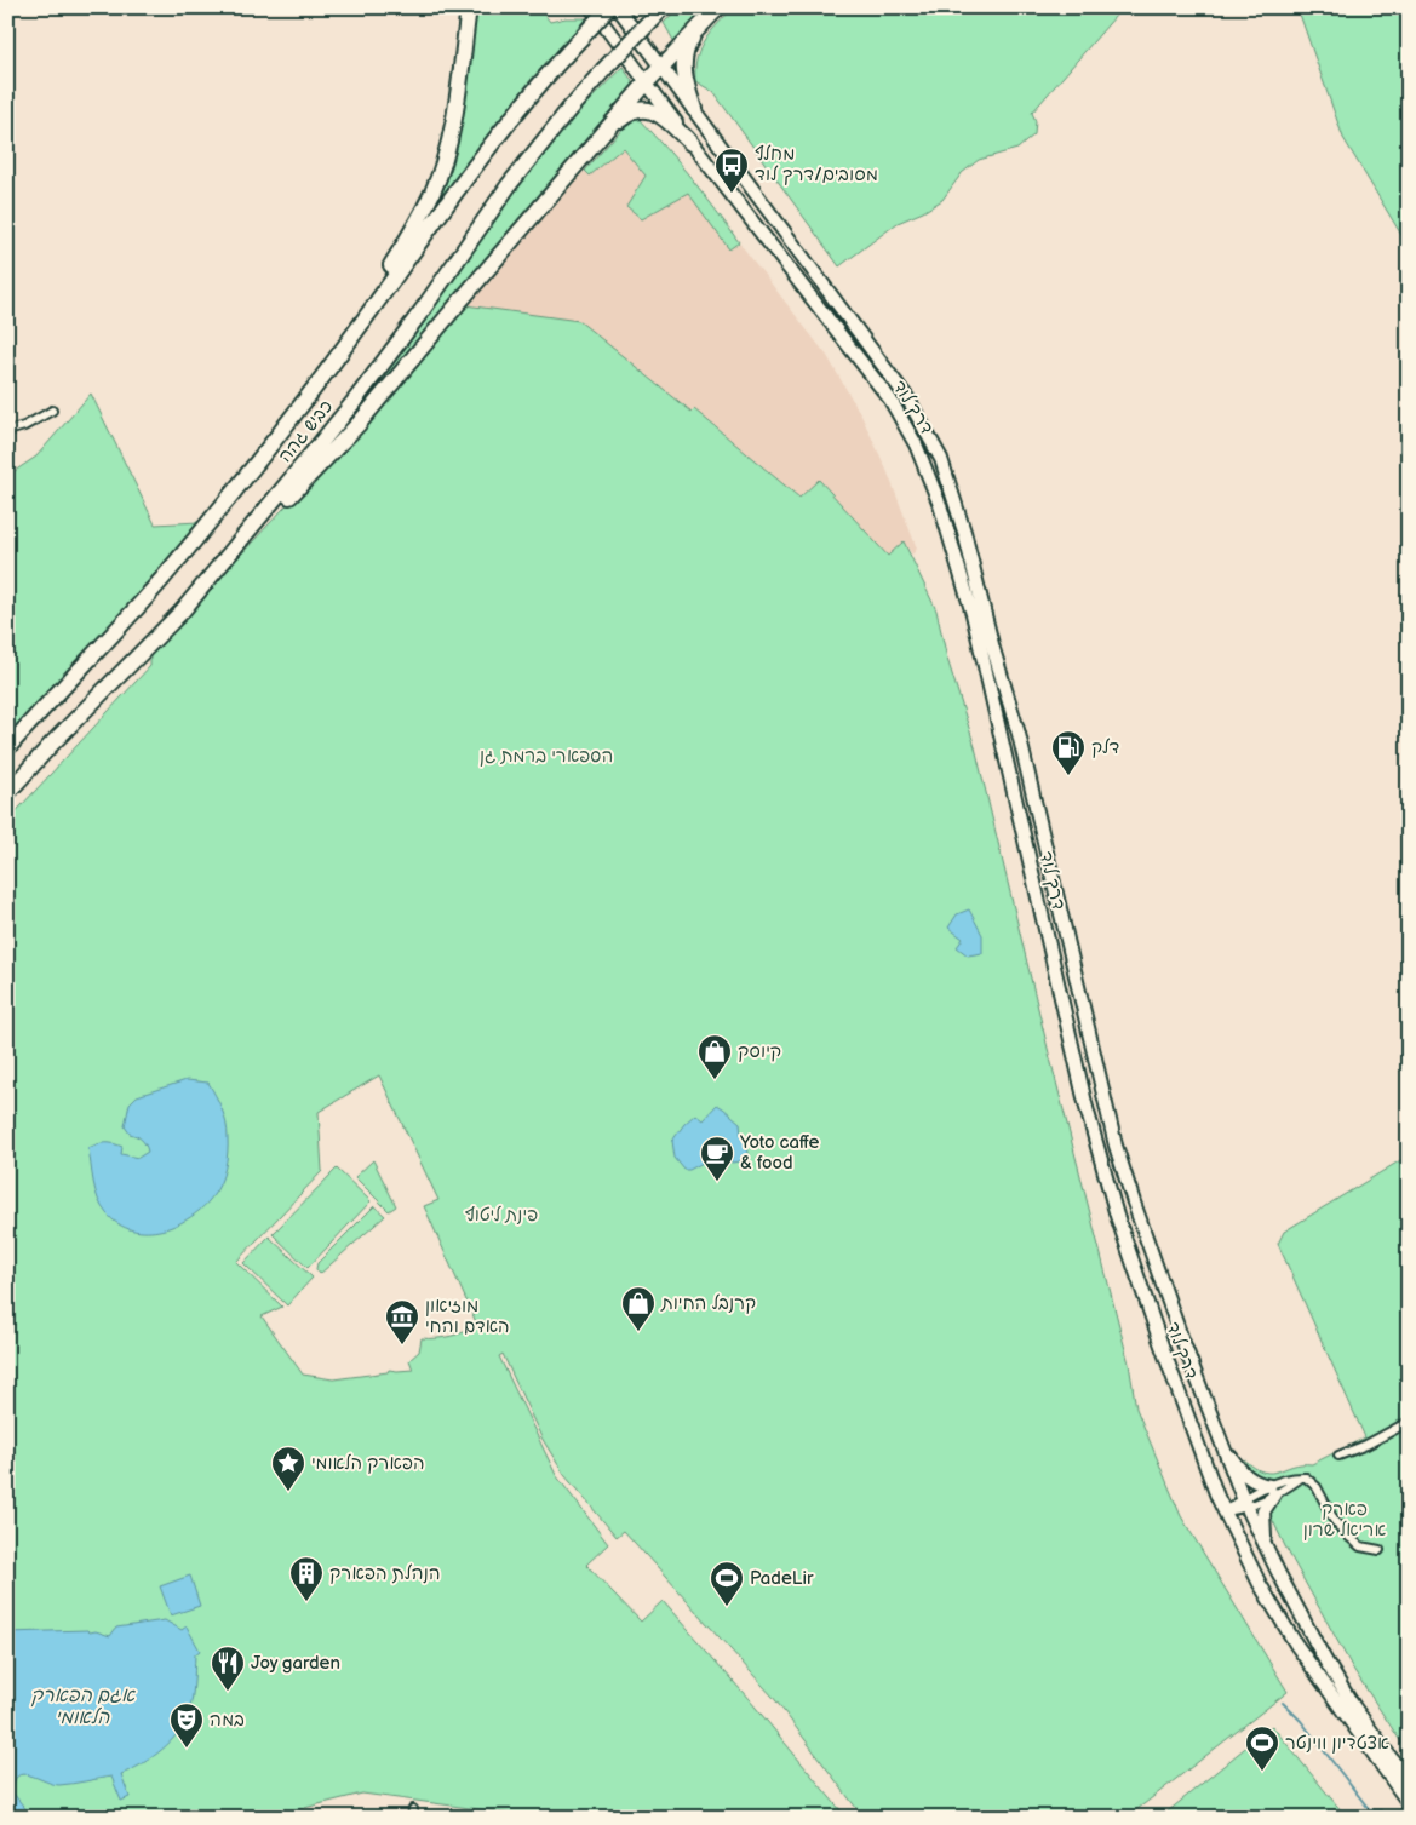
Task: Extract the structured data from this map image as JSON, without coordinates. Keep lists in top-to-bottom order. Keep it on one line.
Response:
{"streets":{"highway":["כביש גהה"],"main road":["דרך לוד"]},"water":["אגם הפארק הלאומי"],"parks":["הספארי ברמת גן","פינת ליטוף","פארק אריאל שרון"],"places":{"bus stop":["מחלף מסובים/דרך לוד"],"fuel station":["דלק"],"shop":["קיוסק","קרנבל החיות"],"cafe":["Yoto caffe & food"],"museum":["מוזיאון האדם והחי"],"place":["הפארק הלאומי"],"building":["הנהלת הפארק"],"sports":["PadeLir","אצטדיון ווינטר"],"restaurant":["Joy garden"],"theatre":["במה"]}}
